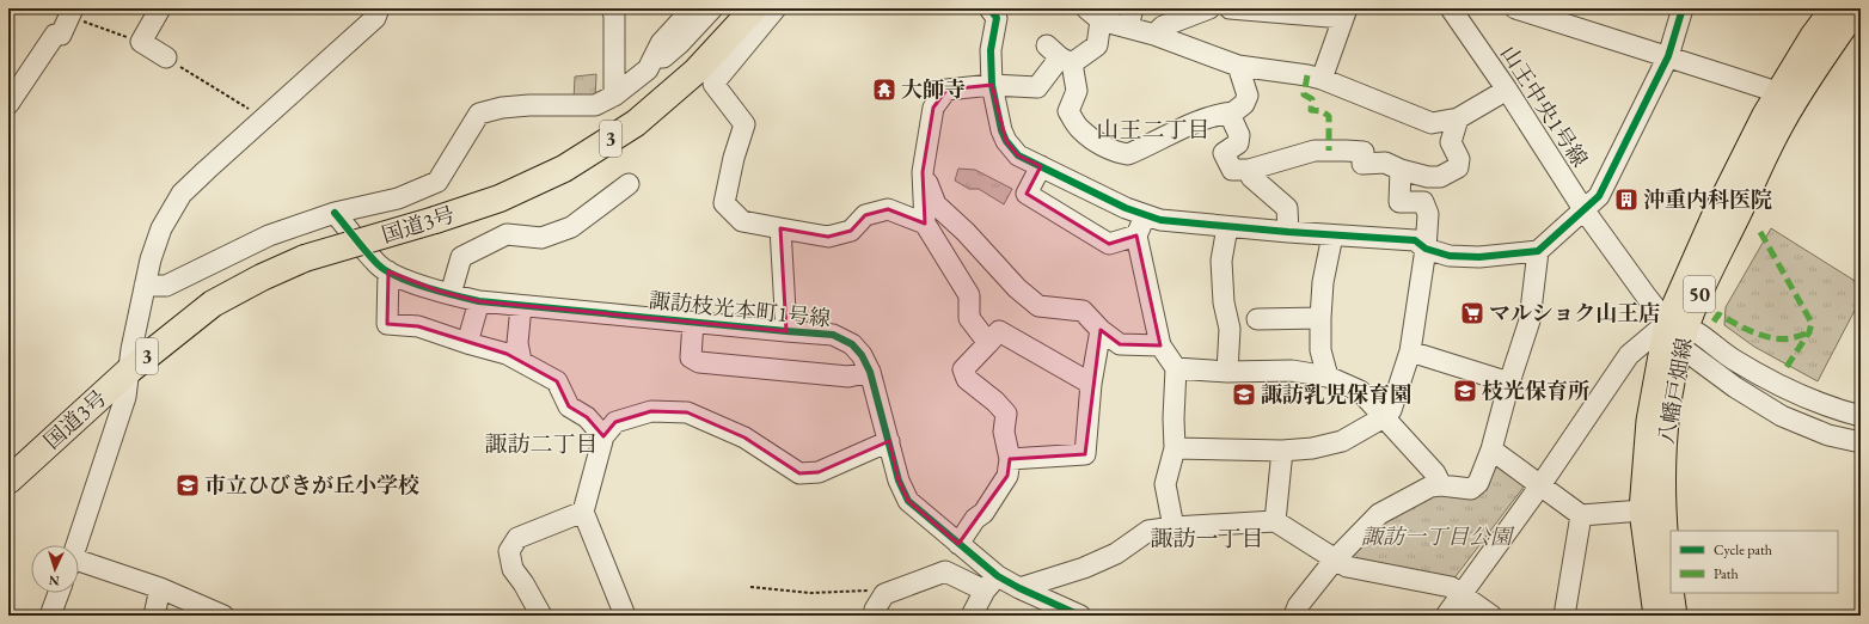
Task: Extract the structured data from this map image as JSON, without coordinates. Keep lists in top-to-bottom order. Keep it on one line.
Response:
{"streets":{"highway":["3","国道3号"],"main road":["50","八幡戸畑線"],"street":["山王中央1号線","諏訪枝光本町1号線"]},"crossings":[["山王中央1号線","八幡戸畑線"]],"districts":["山王二丁目","諏訪二丁目","諏訪一丁目"],"parks":["諏訪一丁目公園"],"places":{"temple":["大師寺"],"building":["沖重内科医院"],"supermarket":["マルショク山王店"],"school or university":["枝光保育所","諏訪乳児保育園","市立ひびきが丘小学校"]},"legend":["Cycle path","Path"],"north":"bottom"}
